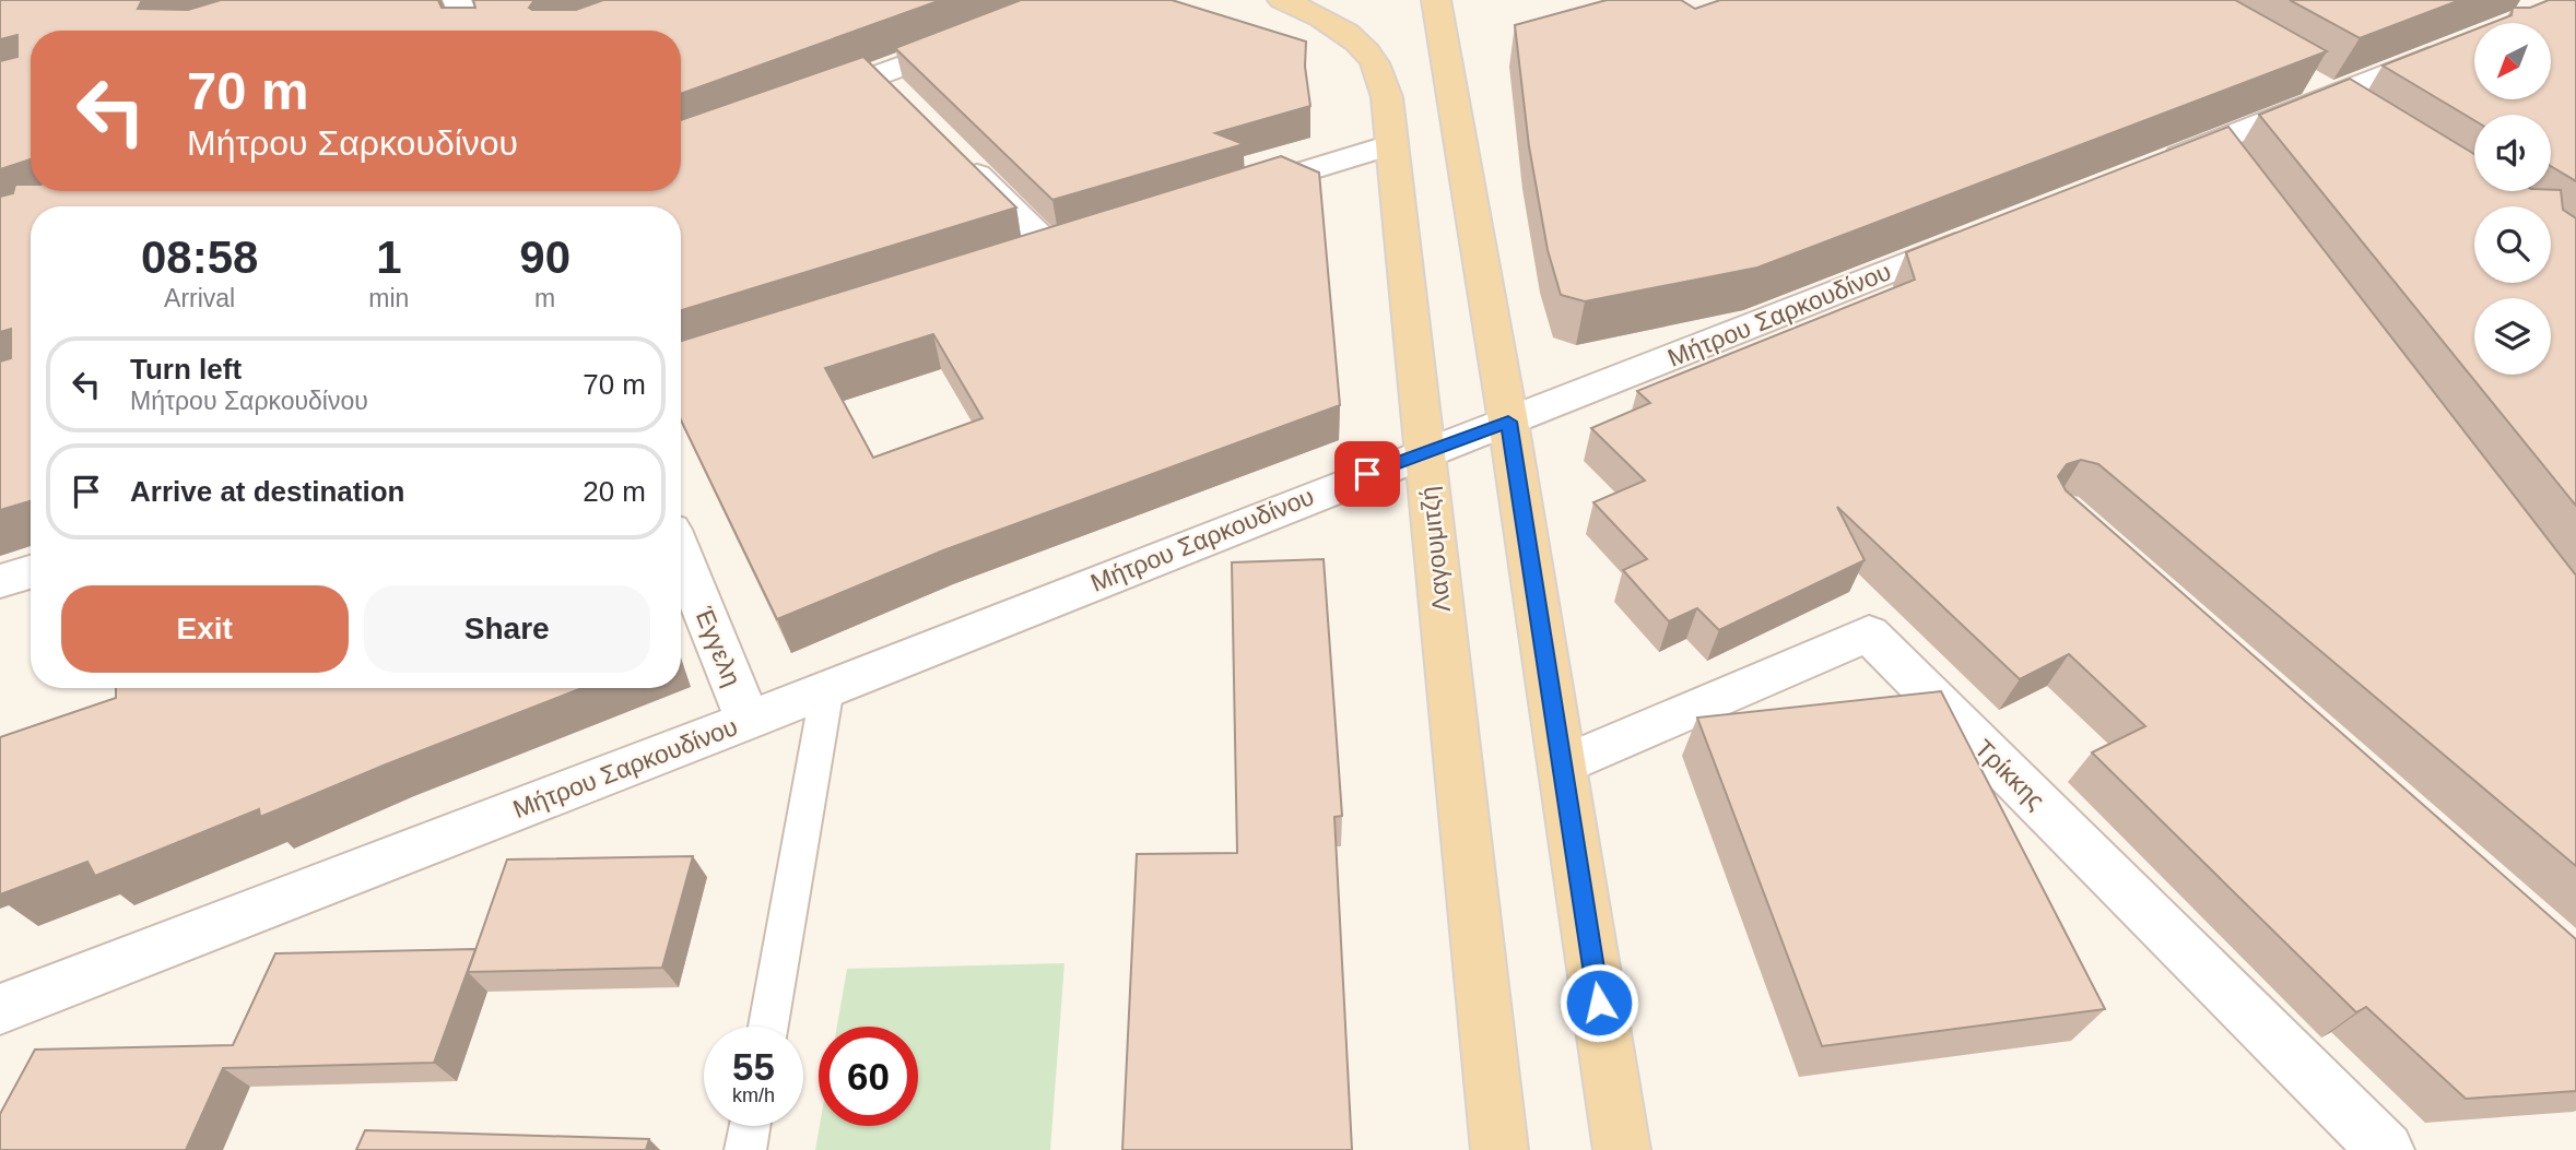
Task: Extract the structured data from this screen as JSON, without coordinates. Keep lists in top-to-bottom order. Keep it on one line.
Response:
{"streets":{"main road":["Λαγουμιτζή"],"street":["Μήτρου Σαρκουδίνου","Έγγελη","Τρίκκης"]},"crossings":[["Μήτρου Σαρκουδίνου","Λαγουμιτζή"],["Μήτρου Σαρκουδίνου","Έγγελη"]],"north":"bottom left","page":{"turn":["70 m","Μήτρου Σαρκουδίνου"],"eta":["08:58","Arrival","1","min","90","m"],"list":[{"name":"Turn left","note":"Μήτρου Σαρκουδίνου","value":"70 m"},{"name":"Arrive at destination","value":"20 m"}],"buttons":["Exit","Share"],"speed":"55 km/h","limit":"60"}}
